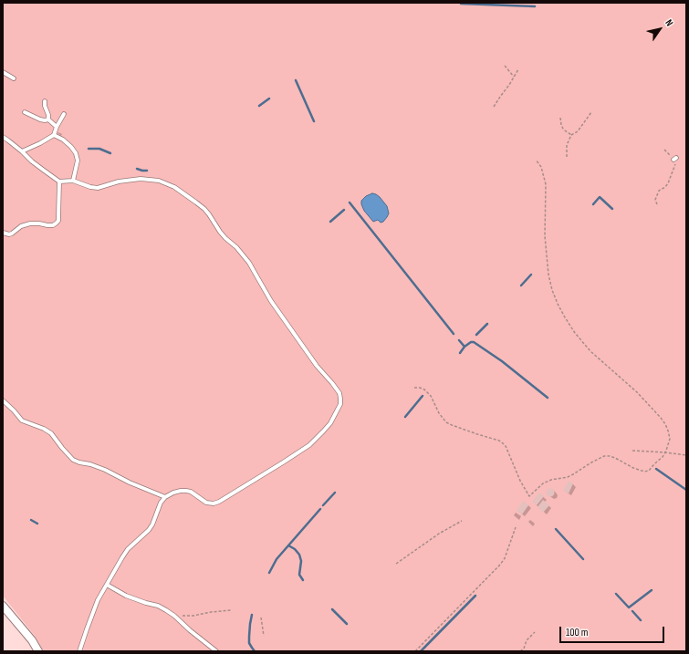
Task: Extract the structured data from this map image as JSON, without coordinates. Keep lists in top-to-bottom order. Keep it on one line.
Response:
{"scale_bar":"100 m","north":"top right"}
